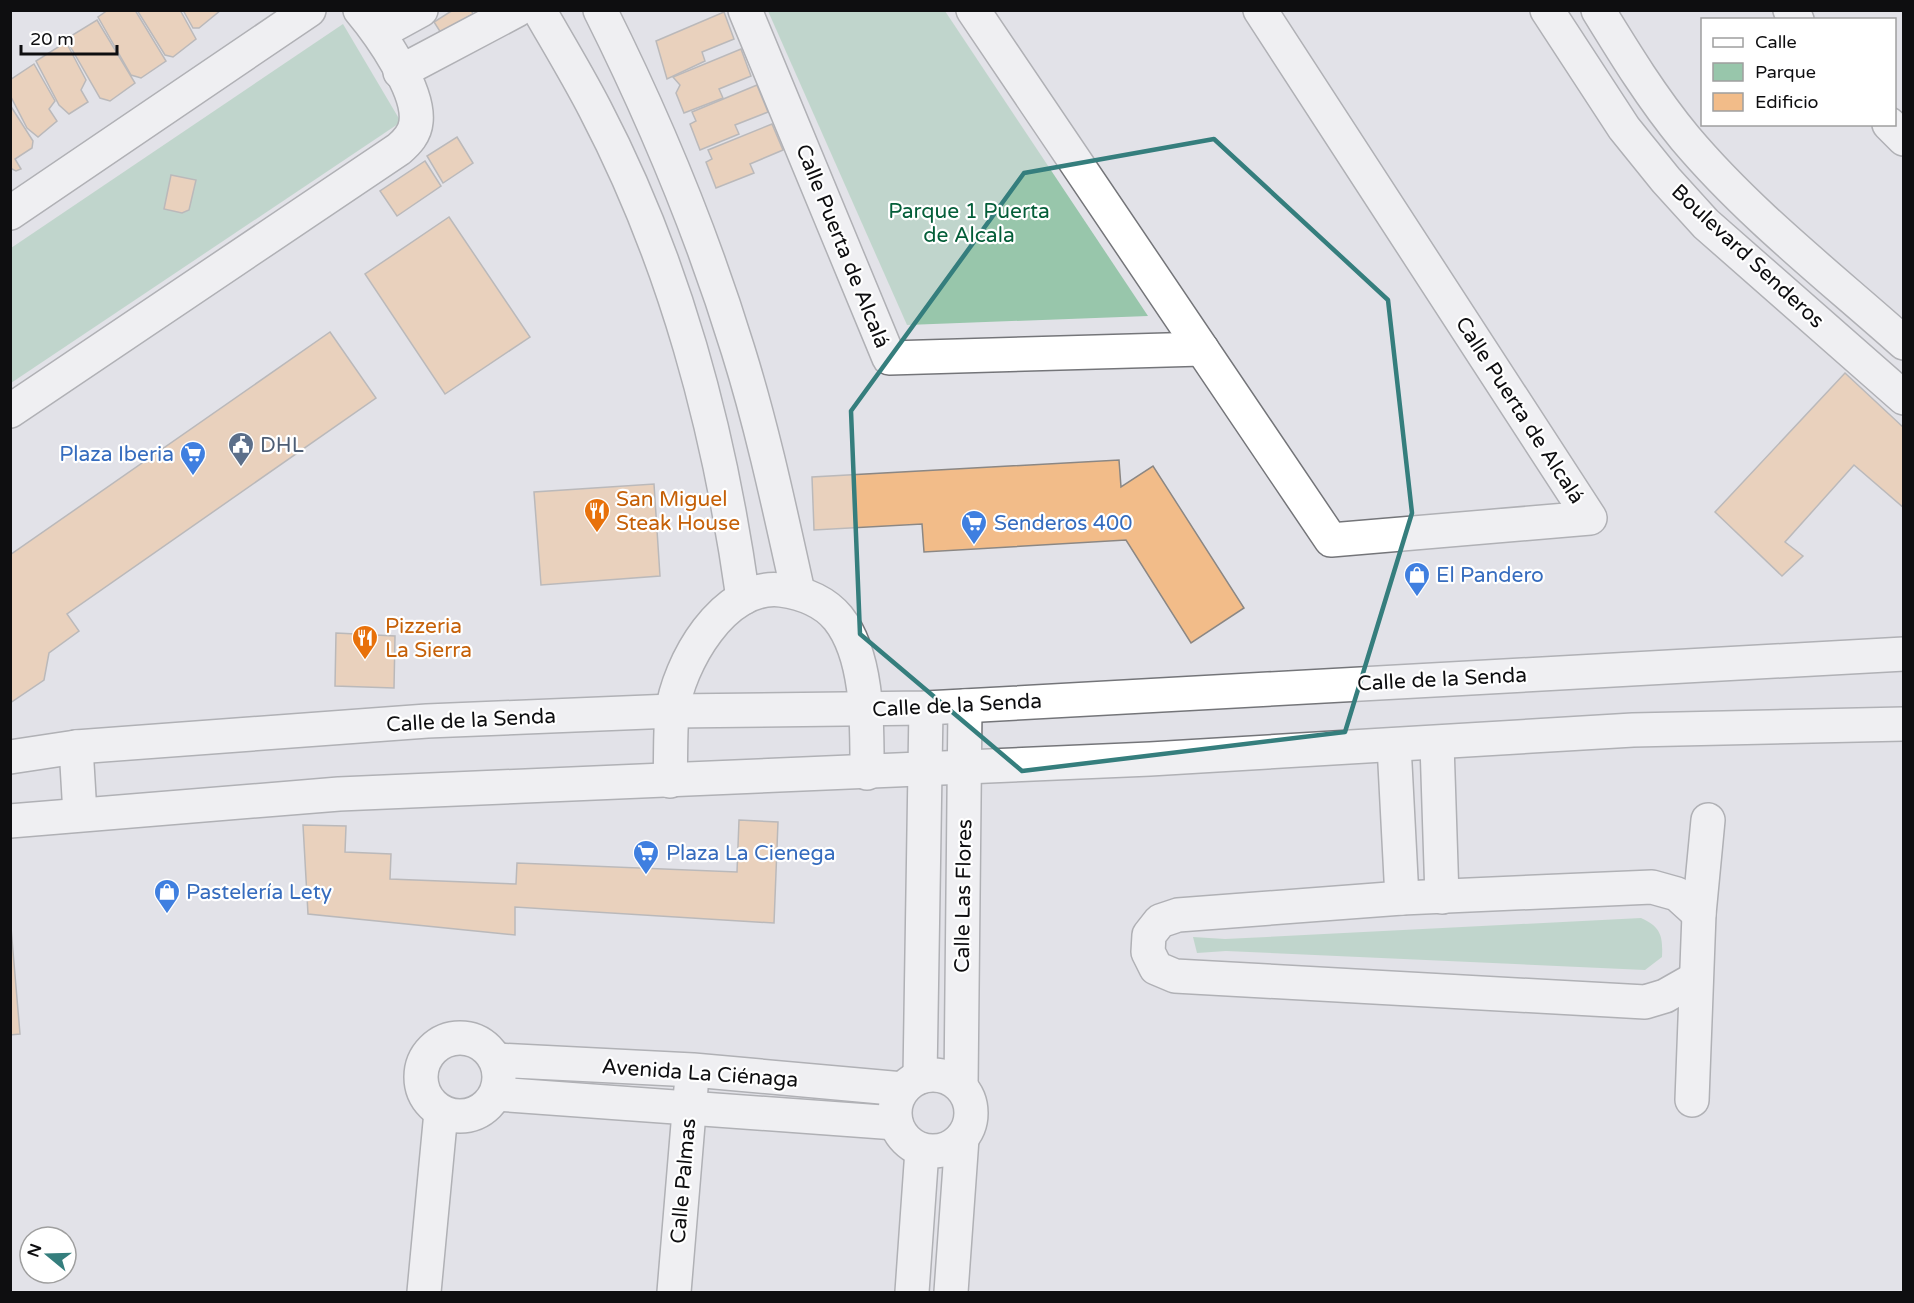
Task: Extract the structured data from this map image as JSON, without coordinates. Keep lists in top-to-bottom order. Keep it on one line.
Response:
{"streets":{"street":["Calle Puerta de Alcalá","Boulevard Senderos","Calle de la Senda","Calle Las Flores","Avenida La Ciénaga","Calle Palmas"]},"crossings":[["Calle de la Senda","Calle Las Flores"],["Calle Las Flores","Avenida La Ciénaga"],["Avenida La Ciénaga","Calle Palmas"]],"parks":["Parque 1 Puerta de Alcala"],"places":{"public building":["DHL"],"supermarket":["Plaza Iberia","Senderos 400","Plaza La Cienega"],"restaurant":["San Miguel Steak House","Pizzeria La Sierra"],"shop":["El Pandero","Pastelería Lety"]},"legend":["Calle","Parque","Edificio"],"scale_bar":"20 m","north":"left"}
